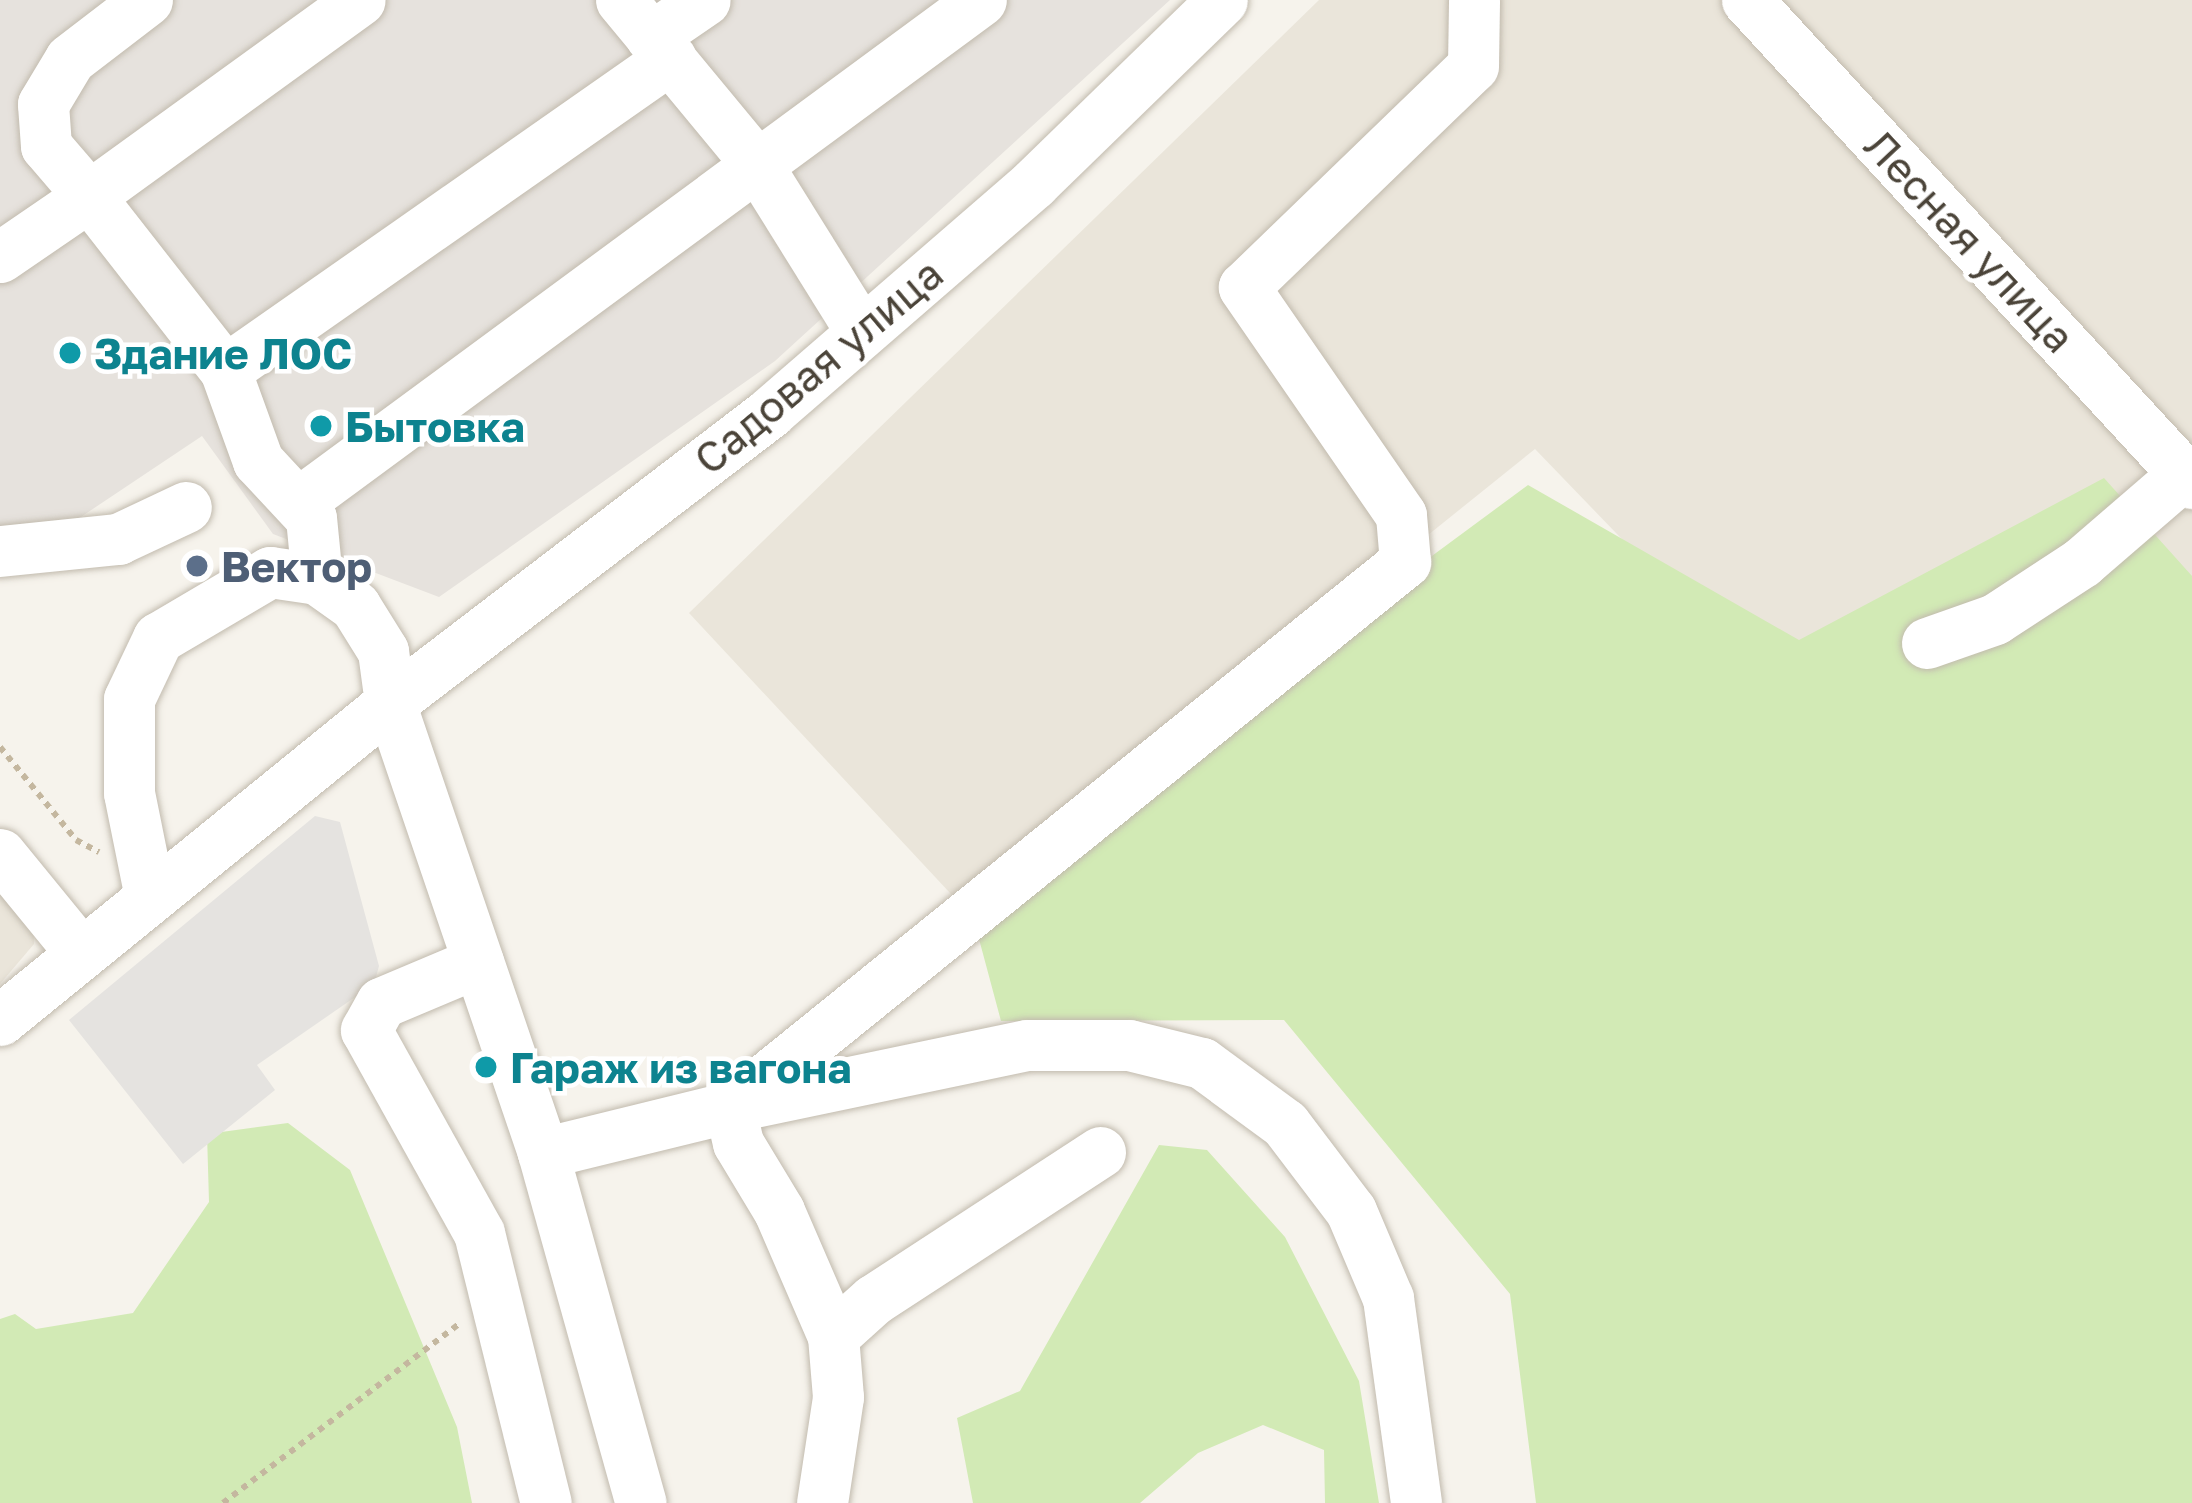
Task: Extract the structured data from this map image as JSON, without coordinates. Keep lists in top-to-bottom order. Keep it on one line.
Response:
{"streets":{"street":["Лесная улица","Садовая улица"]},"places":["Здание ЛОС","Бытовка","Вектор","Гараж из вагона"]}
